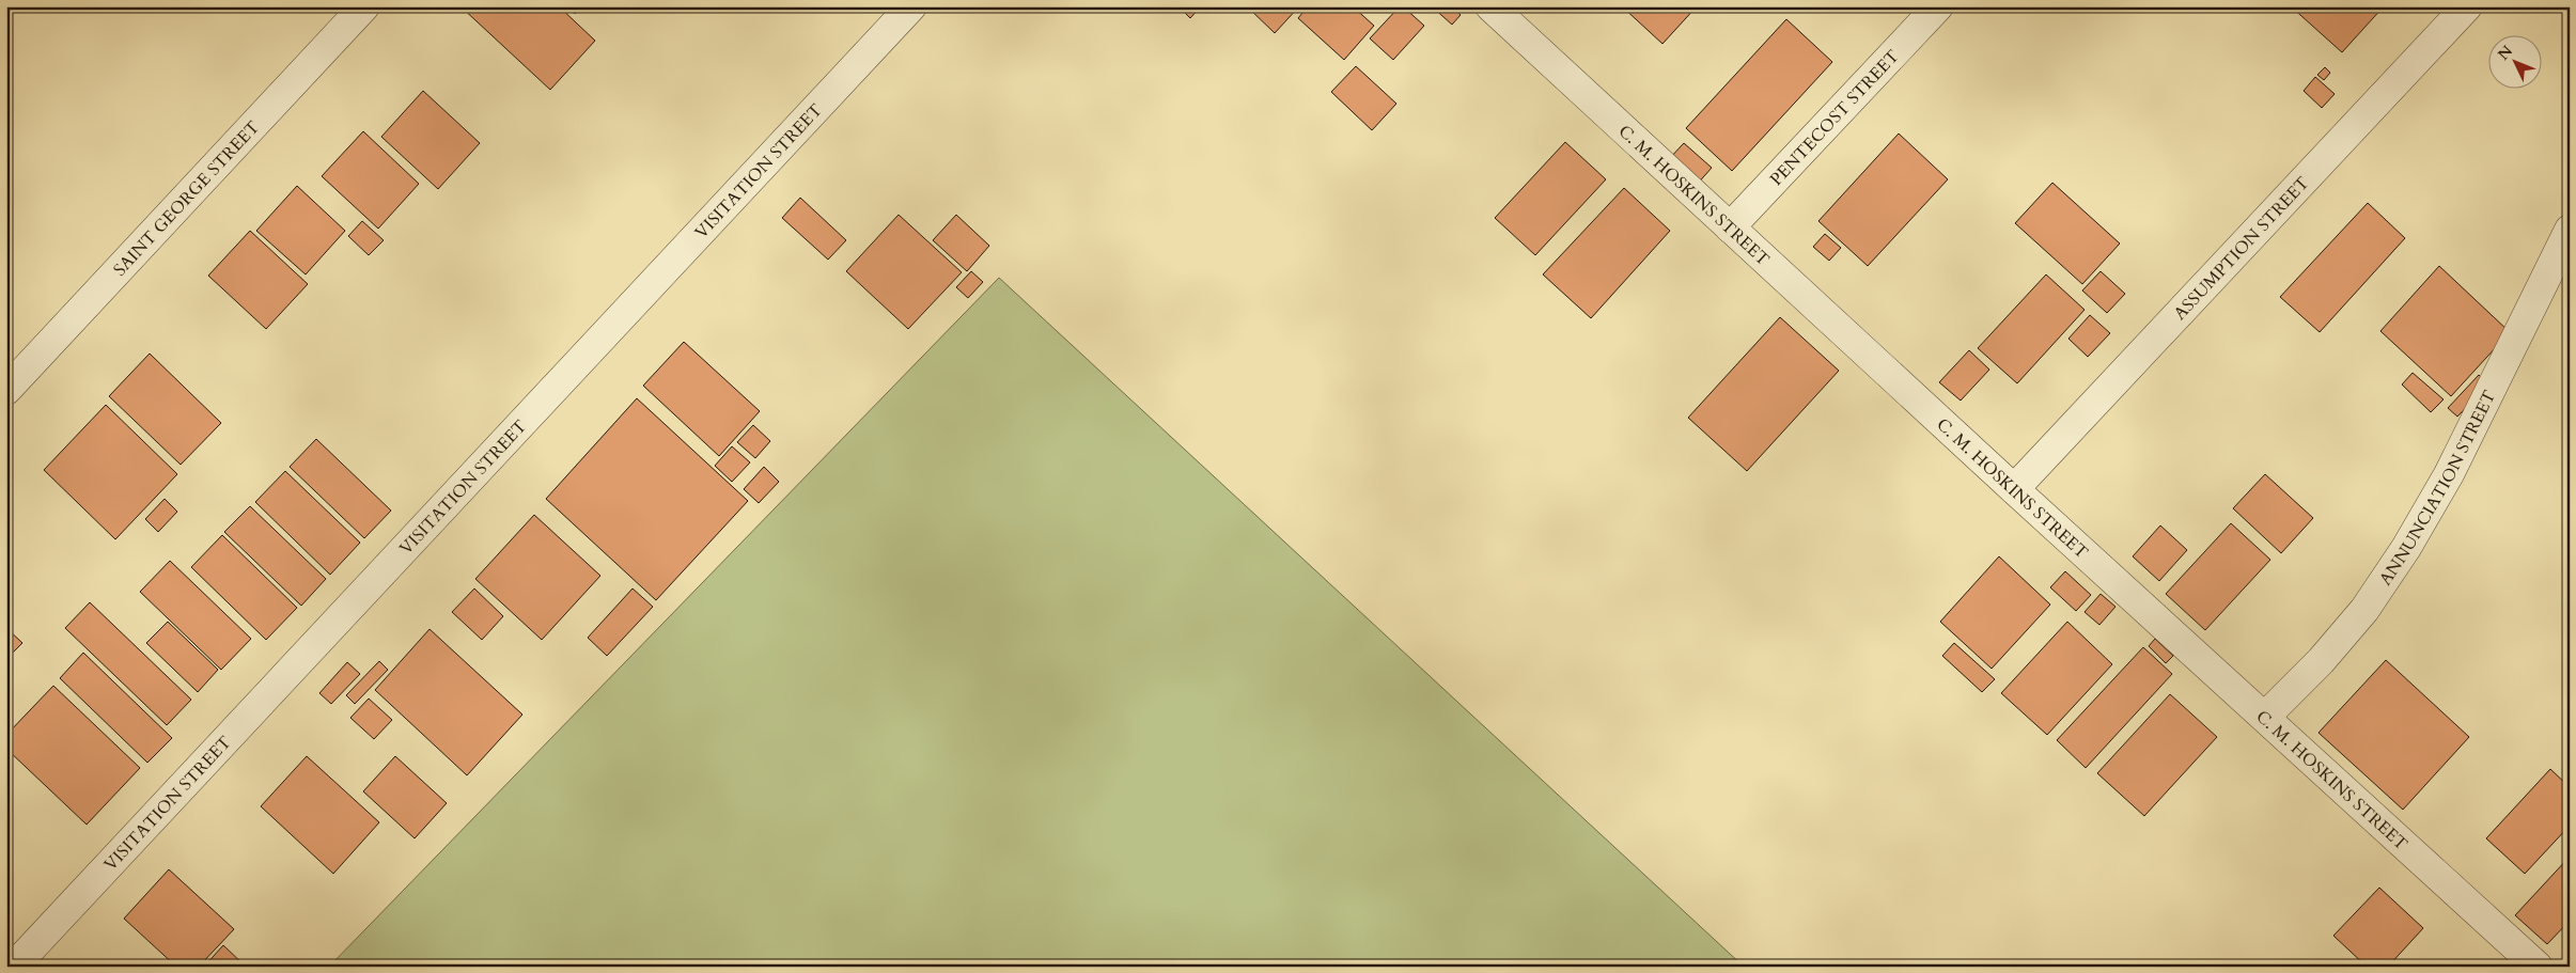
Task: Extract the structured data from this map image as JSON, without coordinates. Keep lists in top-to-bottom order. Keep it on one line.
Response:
{"streets":{"street":["PENTECOST STREET","VISITATION STREET","C. M. HOSKINS STREET","SAINT GEORGE STREET","ASSUMPTION STREET","ANNUNCIATION STREET"]},"crossings":[["PENTECOST STREET","C. M. HOSKINS STREET"],["C. M. HOSKINS STREET","ASSUMPTION STREET"],["C. M. HOSKINS STREET","ANNUNCIATION STREET"]],"north":"top left"}
